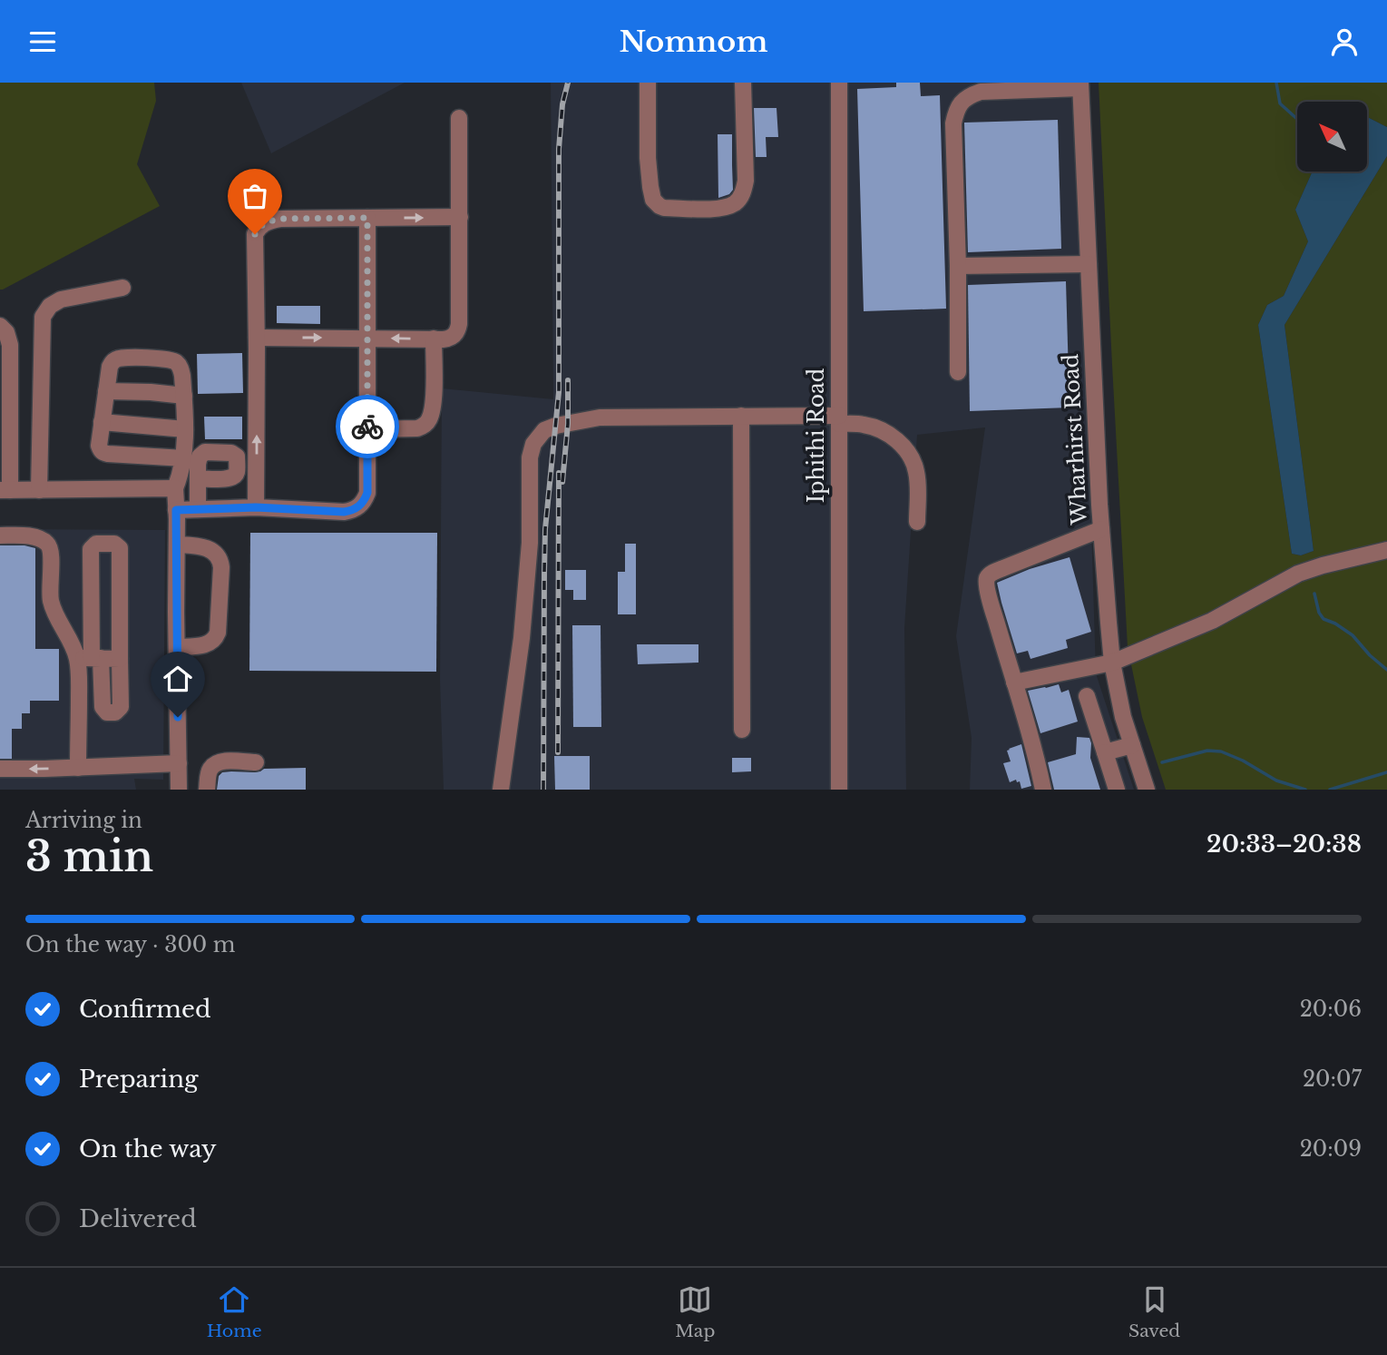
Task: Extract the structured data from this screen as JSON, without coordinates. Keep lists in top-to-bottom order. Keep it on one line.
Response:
{"streets":{"lane":["Iphithi Road","Wharhirst Road"]},"north":"top left","page":{"header":"Nomnom","heading":["3 min","Arriving in","20:33–20:38"],"bar":"On the way · 300 m","list":[["Confirmed","20:06"],["Preparing","20:07"],["On the way","20:09"],"Delivered"],"tabs":["Home","Map","Saved"]}}
